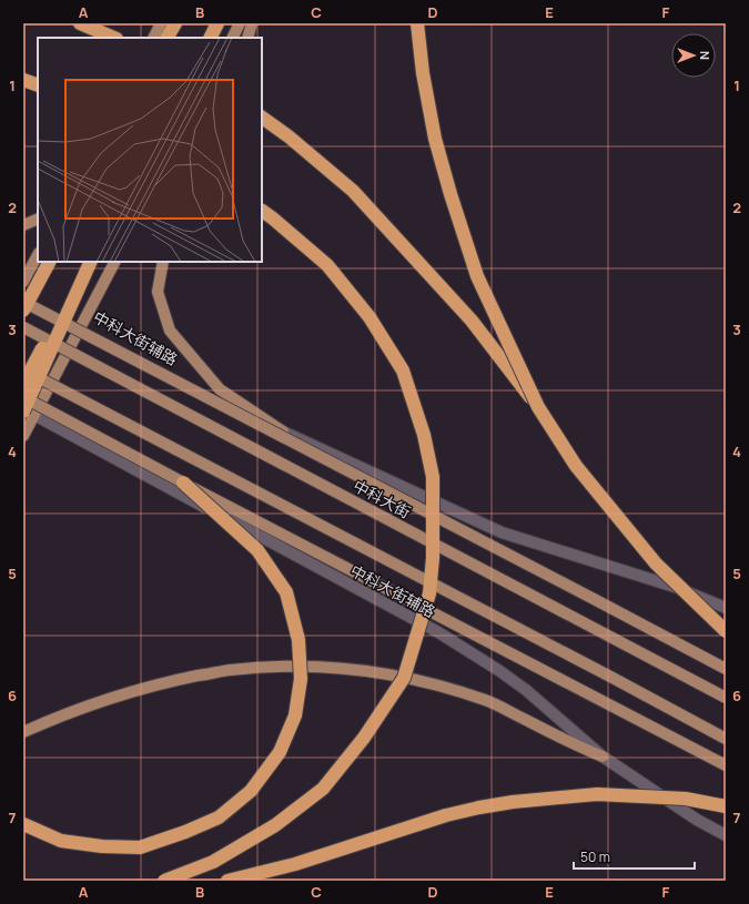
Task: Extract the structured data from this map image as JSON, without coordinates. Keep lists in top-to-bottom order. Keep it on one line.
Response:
{"streets":{"main road":["中科大街辅路","中科大街"]},"scale_bar":"50 m","north":"right","grid":{"columns":["A","B","C","D","E","F"],"rows":["1","2","3","4","5","6","7"]}}
